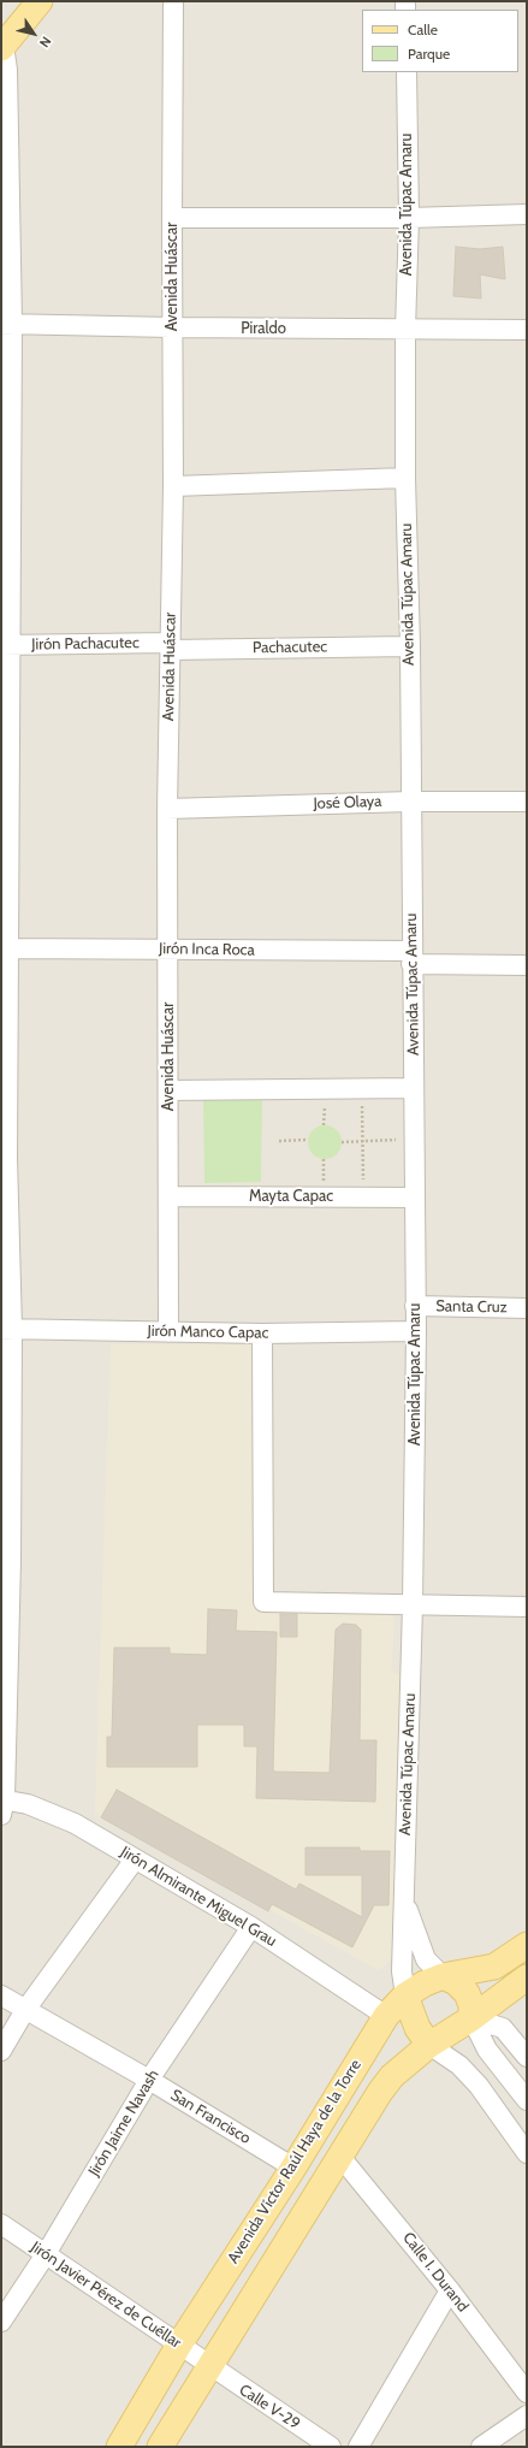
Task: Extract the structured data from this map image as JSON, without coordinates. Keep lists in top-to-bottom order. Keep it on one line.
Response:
{"streets":{"main road":["Avenida Víctor Raúl Haya de la Torre"],"street":["Avenida Túpac Amaru","Avenida Huáscar","Piraldo","Jirón Pachacutec","Pachacutec","José Olaya","Jirón Inca Roca","Mayta Capac","Santa Cruz","Jirón Manco Capac","Jirón Almirante Miguel Grau","San Francisco","Jirón Jaime Navash","Calle I. Durand","Jirón Javier Pérez de Cuéllar","Calle V-29"]},"crossings":[["Avenida Túpac Amaru","Piraldo"],["Avenida Túpac Amaru","Pachacutec"],["Avenida Túpac Amaru","José Olaya"],["Avenida Túpac Amaru","Jirón Inca Roca"],["Avenida Túpac Amaru","Mayta Capac"],["Avenida Túpac Amaru","Santa Cruz"],["Avenida Túpac Amaru","Jirón Manco Capac"],["Avenida Túpac Amaru","Avenida Víctor Raúl Haya de la Torre"],["Avenida Huáscar","Piraldo"],["Avenida Huáscar","Jirón Pachacutec"],["Avenida Huáscar","Pachacutec"],["Avenida Huáscar","José Olaya"],["Avenida Huáscar","Jirón Inca Roca"],["Avenida Huáscar","Mayta Capac"],["Avenida Huáscar","Jirón Manco Capac"],["Jirón Pachacutec","Pachacutec"],["Jirón Almirante Miguel Grau","Jirón Jaime Navash"],["Jirón Almirante Miguel Grau","Avenida Víctor Raúl Haya de la Torre"],["San Francisco","Jirón Jaime Navash"],["San Francisco","Avenida Víctor Raúl Haya de la Torre"],["Jirón Jaime Navash","Jirón Javier Pérez de Cuéllar"],["Avenida Víctor Raúl Haya de la Torre","Jirón Javier Pérez de Cuéllar"],["Jirón Javier Pérez de Cuéllar","Calle V-29"]],"legend":["Calle","Parque"],"north":"bottom right"}
